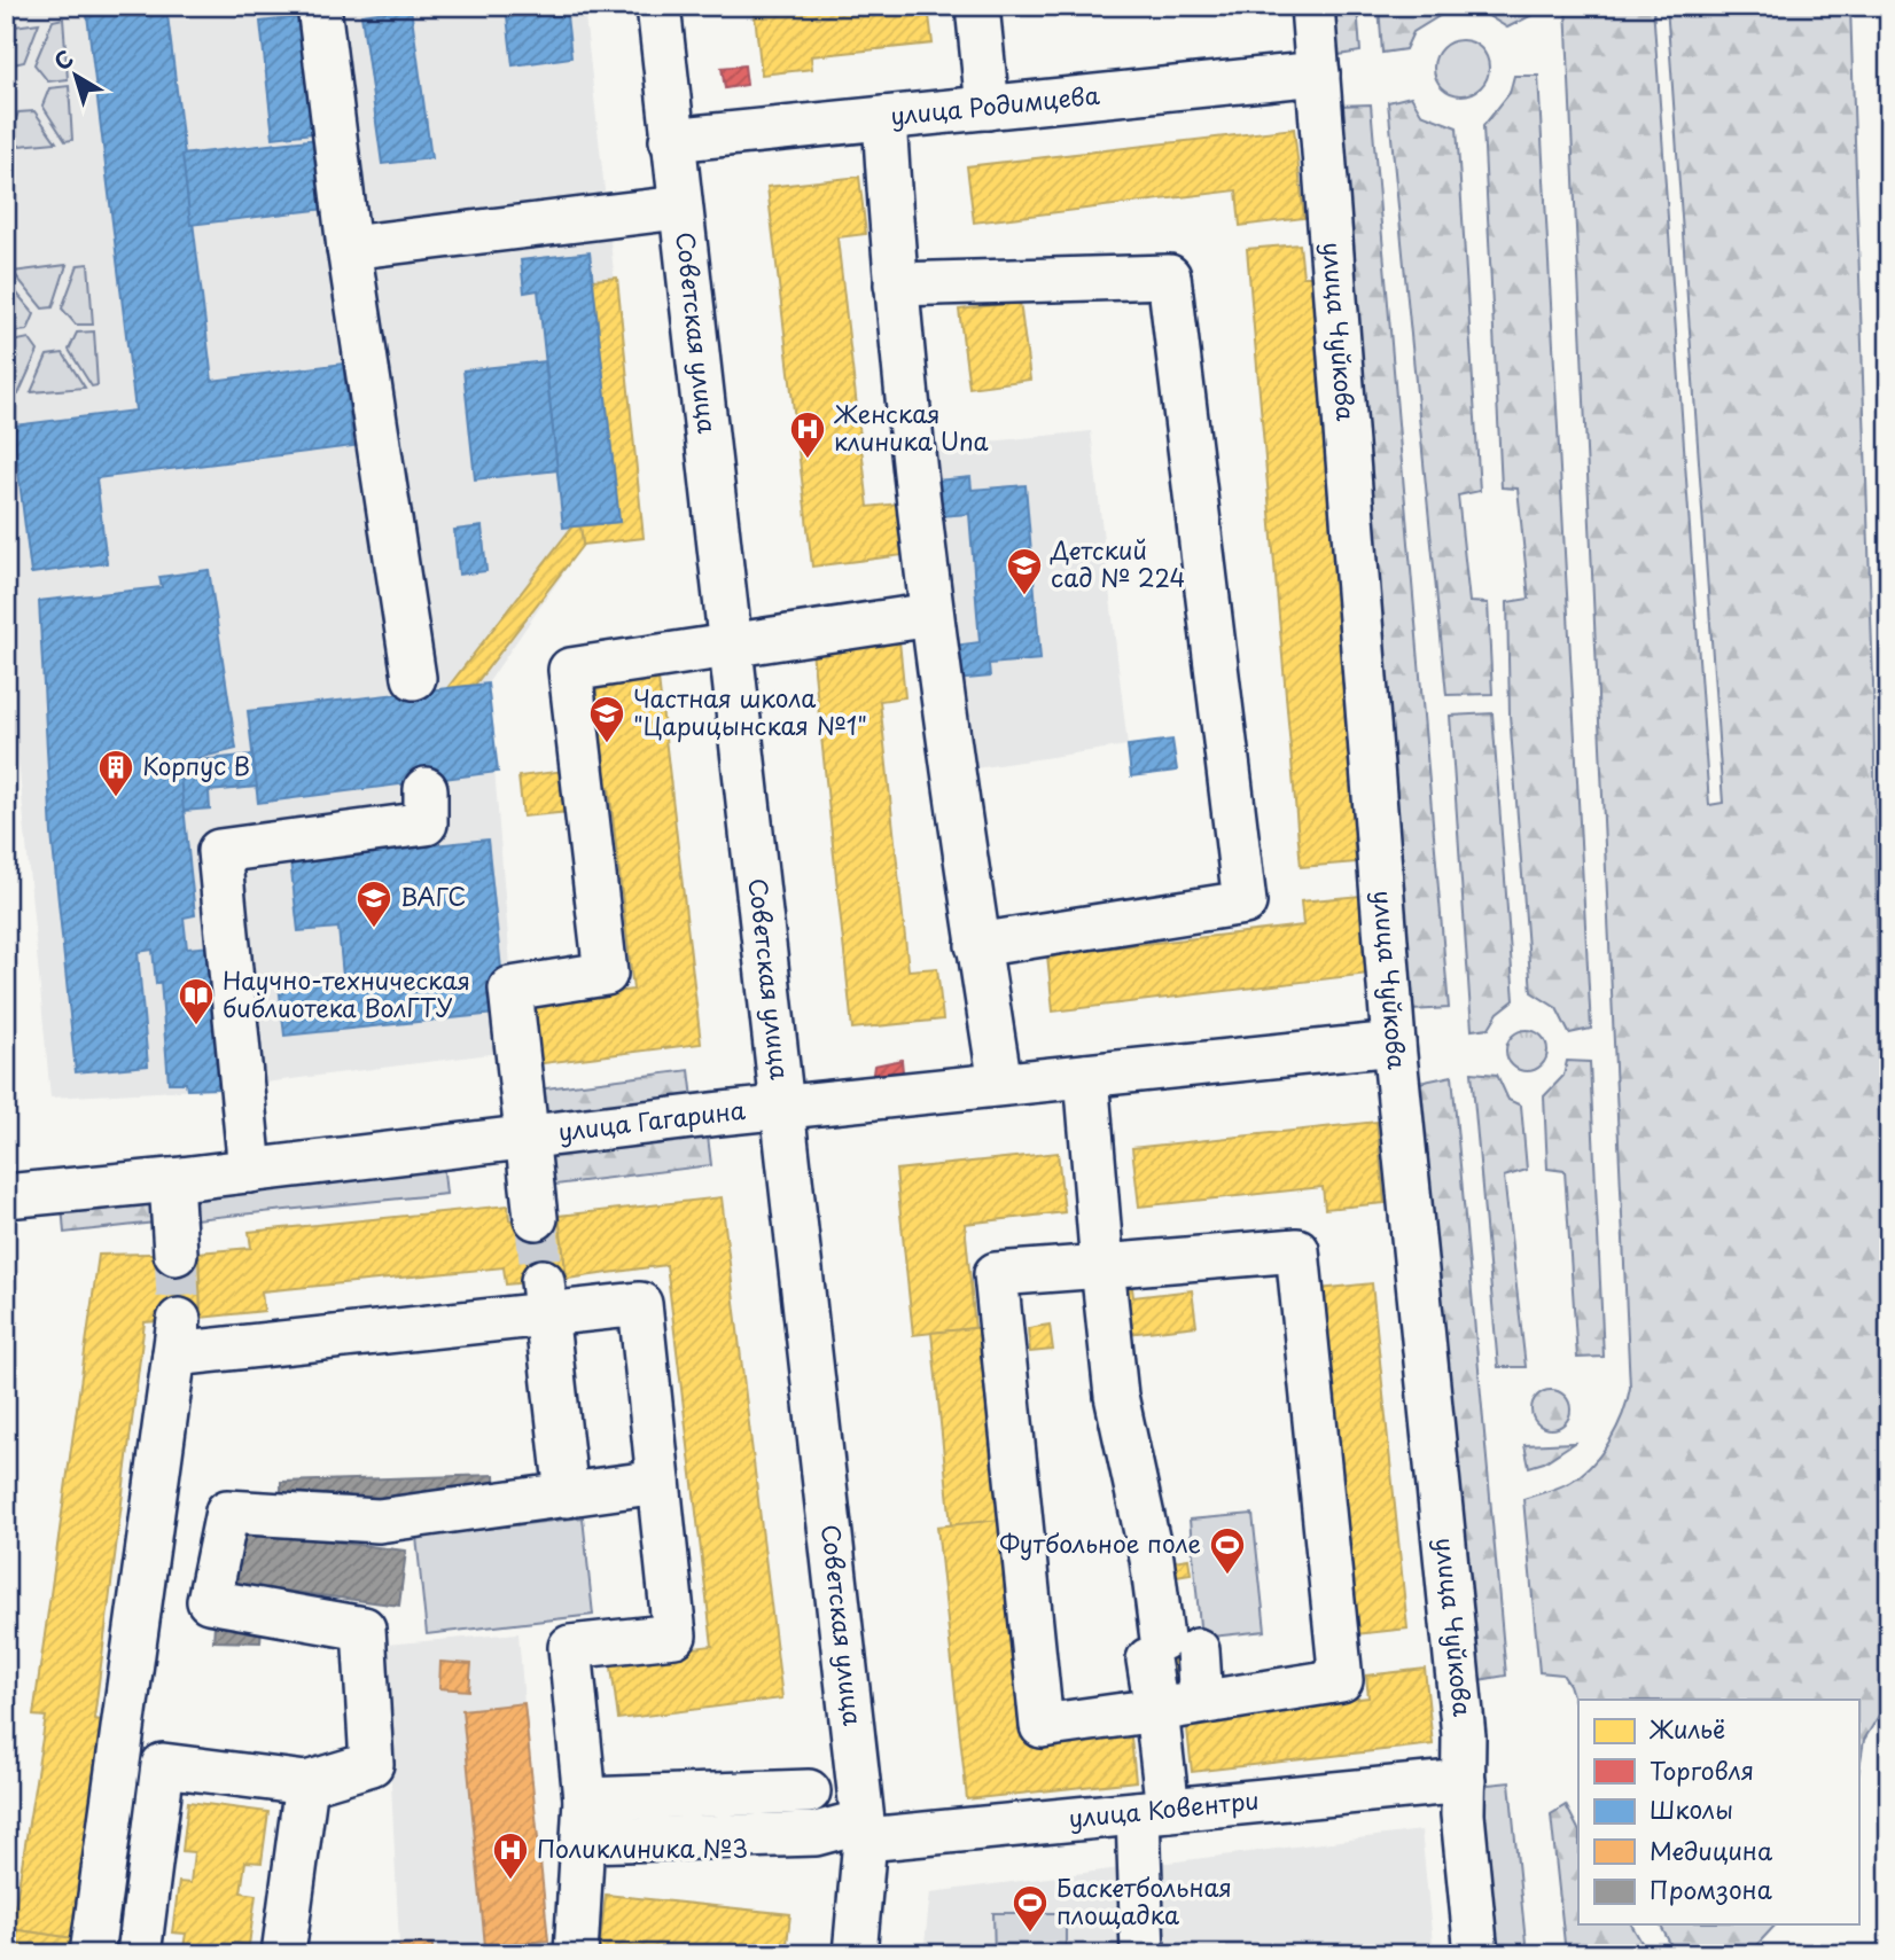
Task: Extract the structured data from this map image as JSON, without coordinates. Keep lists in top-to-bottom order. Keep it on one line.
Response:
{"streets":{"street":["улица Родимцева","улица Чуйкова","Советская улица","улица Гагарина","улица Ковентри"]},"crossings":[["улица Родимцева","улица Чуйкова"],["улица Родимцева","Советская улица"],["улица Чуйкова","улица Гагарина"],["улица Чуйкова","улица Ковентри"],["Советская улица","улица Гагарина"],["Советская улица","улица Ковентри"]],"places":{"hospital":["Женская клиника Una","Поликлиника №3"],"school or university":["Детский сад № 224","Частная школа \"Царицынская №1\"","ВАГС"],"building":["Корпус В"],"library":["Научно-техническая библиотека ВолГТУ"],"sports":["Футбольное поле","Баскетбольная площадка"]},"legend":["Жильё","Торговля","Школы","Медицина","Промзона"],"north":"top left"}
